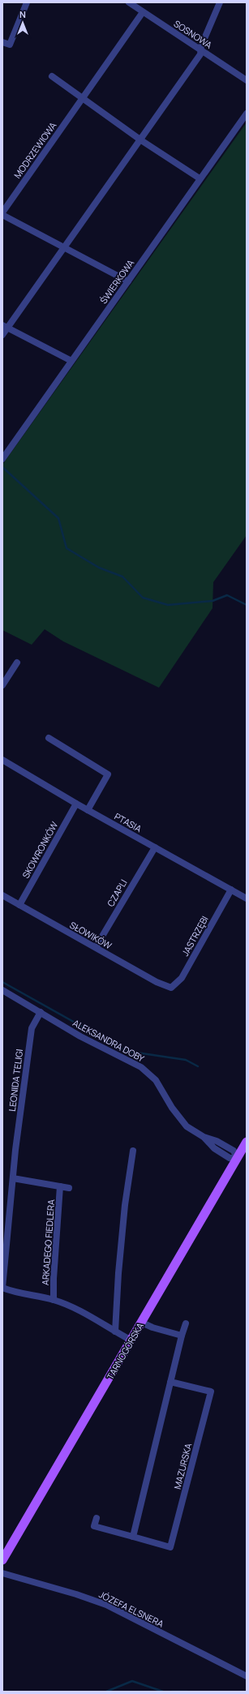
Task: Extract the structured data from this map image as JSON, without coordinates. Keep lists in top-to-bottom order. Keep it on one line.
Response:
{"streets":{"main road":["TARNOGÓRSKA"],"street":["SOSNOWA","MODRZEWIOWA","ŚWIERKOWA","PTASIA","SKOWRONKÓW","CZAPLI","SŁOWIKÓW","JASTRZĘBI","ALEKSANDRA DOBY","LEONIDA TELIGI","ARKADEGO FIEDLERA","MAZURSKA","JÓZEFA ELSNERA"]},"crossings":[["SOSNOWA","MODRZEWIOWA"],["PTASIA","SKOWRONKÓW"],["PTASIA","CZAPLI"],["PTASIA","JASTRZĘBI"],["SKOWRONKÓW","SŁOWIKÓW"],["CZAPLI","SŁOWIKÓW"],["SŁOWIKÓW","JASTRZĘBI"],["ALEKSANDRA DOBY","LEONIDA TELIGI"],["ALEKSANDRA DOBY","TARNOGÓRSKA"]],"north":"top"}
